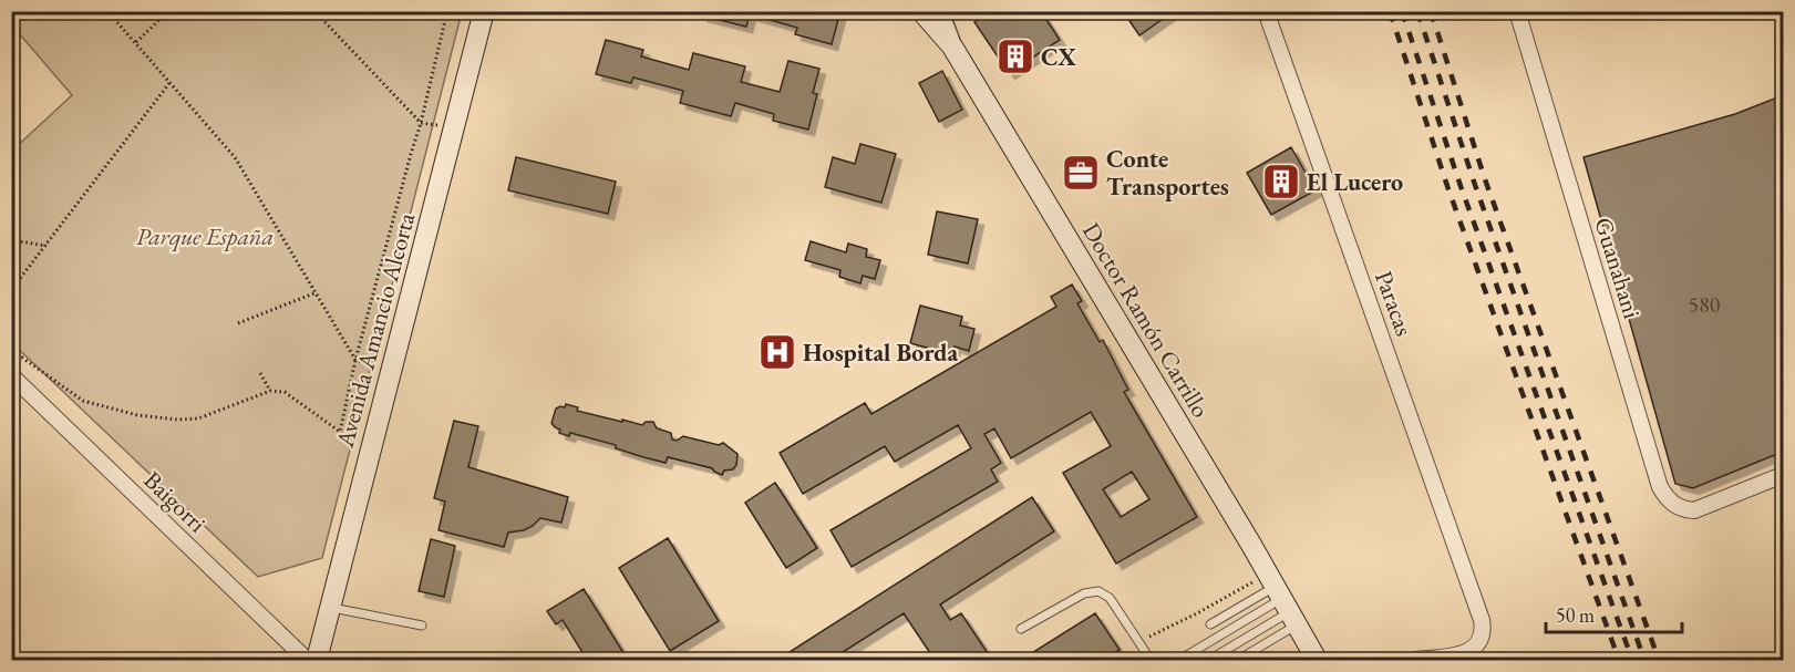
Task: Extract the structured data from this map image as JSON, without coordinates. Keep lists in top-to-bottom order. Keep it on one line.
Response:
{"streets":{"main road":["Doctor Ramón Carrillo","Avenida Amancio Alcorta"],"street":["Guanahani","Paracas","Baigorri"]},"parks":["Parque España"],"places":{"building":["CX","El Lucero"],"office":["Conte Transportes"],"hospital":["Hospital Borda"]},"house_numbers":["580"],"scale_bar":"50 m"}
